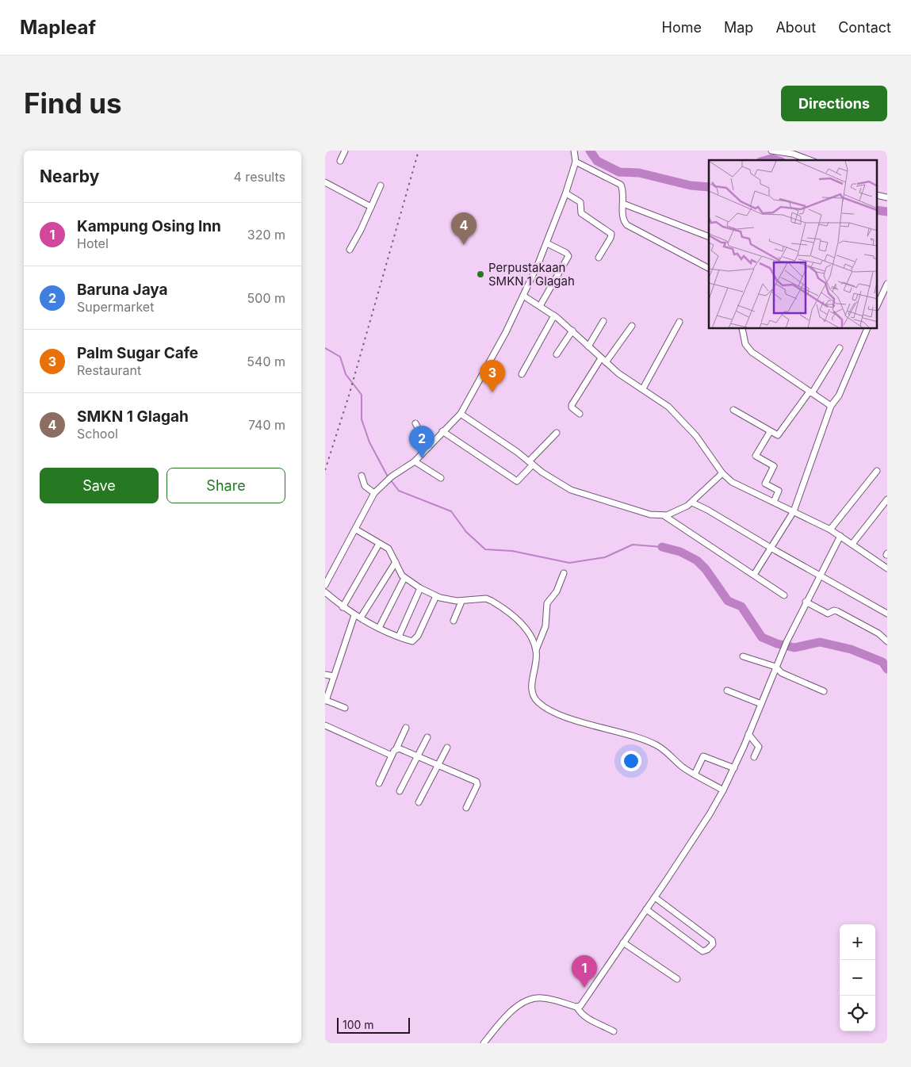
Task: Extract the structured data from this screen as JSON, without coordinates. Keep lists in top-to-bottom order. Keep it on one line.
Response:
{"places":["Perpustakaan SMKN 1 Glagah"],"scale_bar":"100 m","page":{"header":"Mapleaf","nav":["Home","Map","About","Contact"],"buttons":["Directions",["Save","Share"]],"title":"Find us","heading":["Nearby","4 results"],"list":[{"mark":"1","name":"Kampung Osing Inn","note":"Hotel","value":"320 m"},{"mark":"2","name":"Baruna Jaya","note":"Supermarket","value":"500 m"},{"mark":"3","name":"Palm Sugar Cafe","note":"Restaurant","value":"540 m"},{"mark":"4","name":"SMKN 1 Glagah","note":"School","value":"740 m"}],"pins":["4","3","2","1"],"map_buttons":["+","−"],"scale":"100 m"}}
